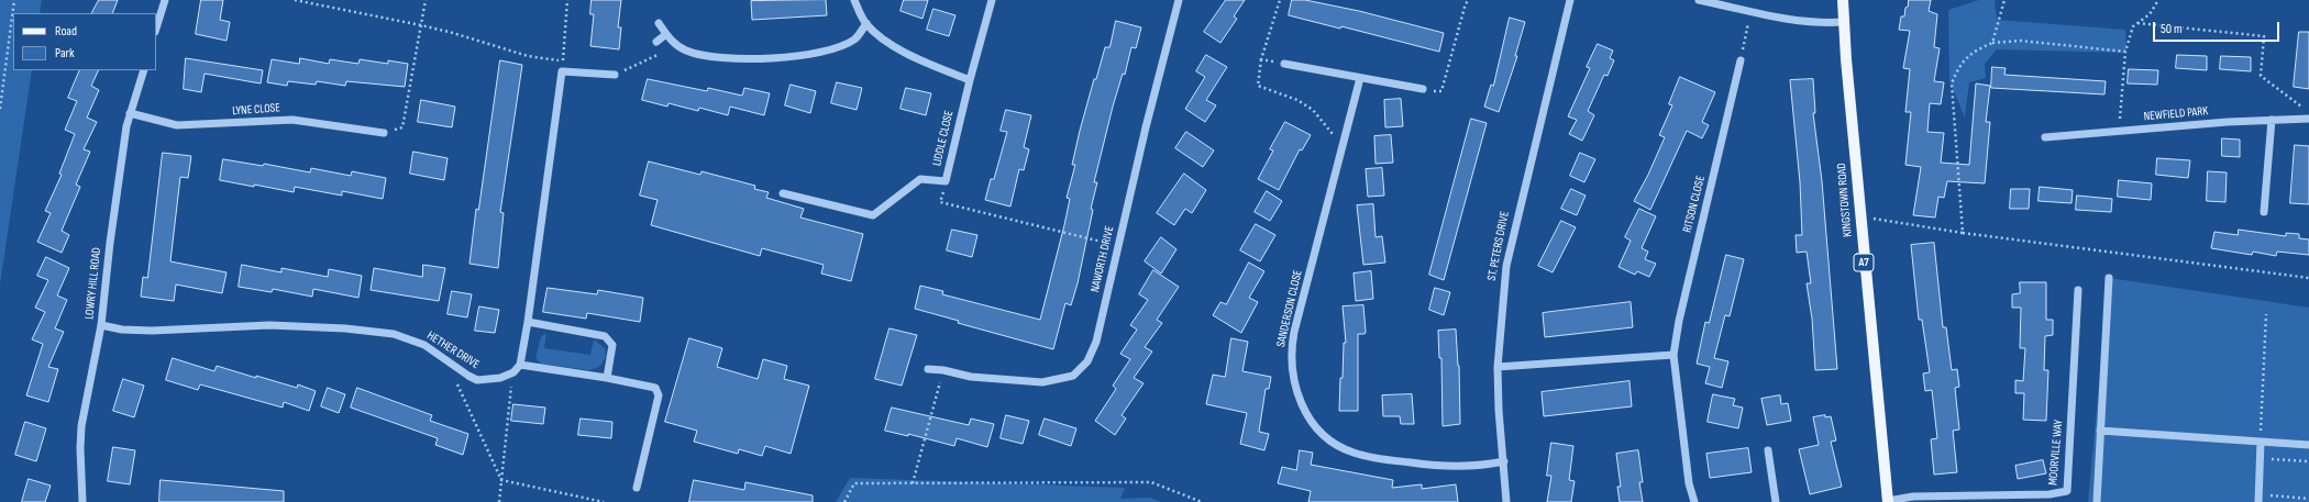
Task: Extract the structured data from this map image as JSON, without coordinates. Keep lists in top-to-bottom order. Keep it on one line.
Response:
{"streets":{"main road":["KINGSTOWN ROAD","A7"],"street":["LYNE CLOSE","NEWFIELD PARK","LIDDLE CLOSE","RITSON CLOSE","ST. PETERS DRIVE","NAWORTH DRIVE","LOWRY HILL ROAD","SANDERSON CLOSE","HETHER DRIVE","MOORVILLE WAY"]},"crossings":[["LYNE CLOSE","LOWRY HILL ROAD"],["KINGSTOWN ROAD","MOORVILLE WAY"],["ST. PETERS DRIVE","SANDERSON CLOSE"],["LOWRY HILL ROAD","HETHER DRIVE"]],"legend":["Road","Park"],"scale_bar":"50 m"}
